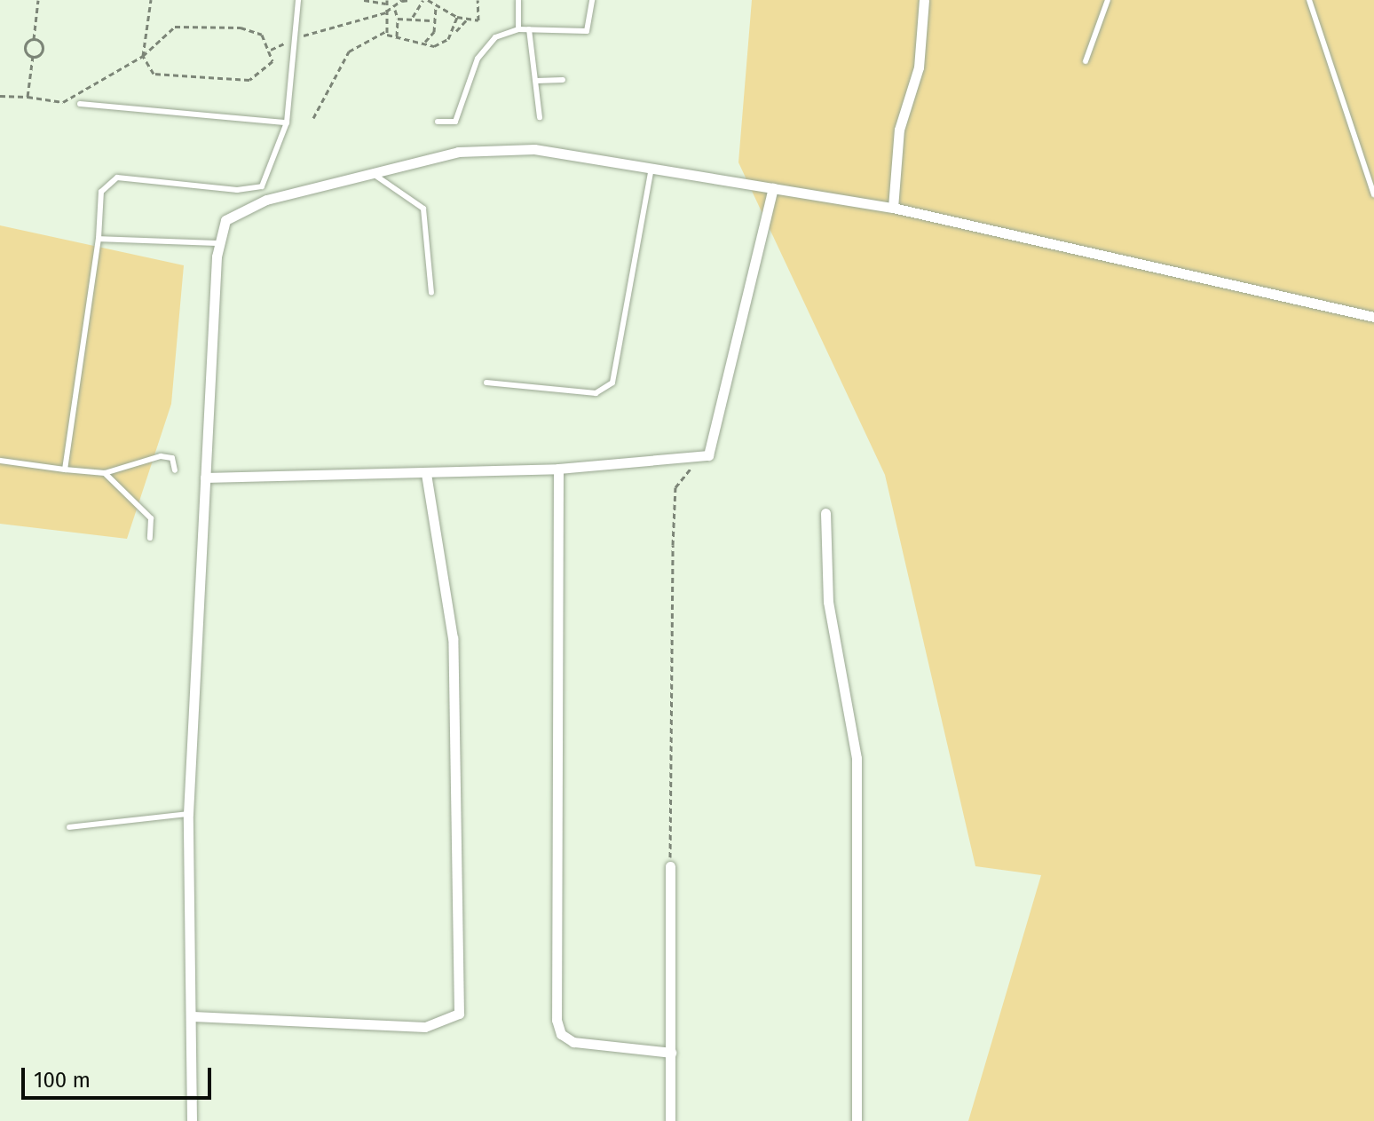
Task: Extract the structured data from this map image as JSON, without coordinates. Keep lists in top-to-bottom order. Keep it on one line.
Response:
{"scale_bar":"100 m"}
